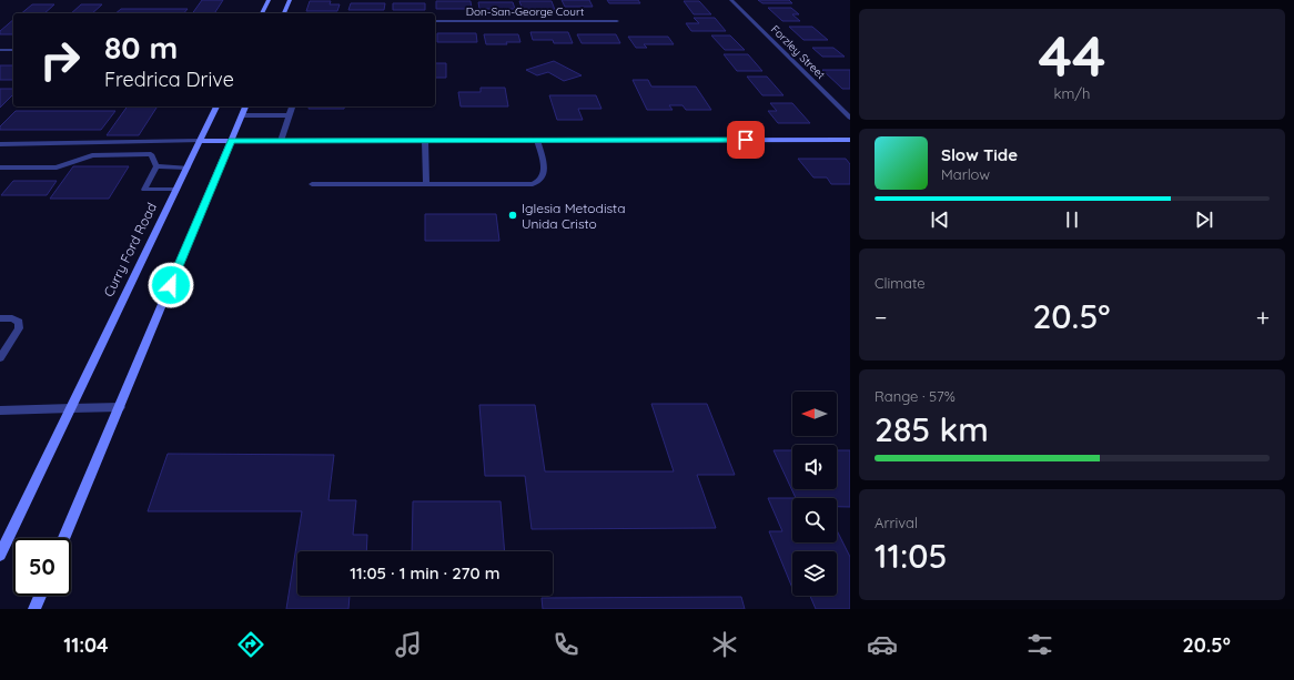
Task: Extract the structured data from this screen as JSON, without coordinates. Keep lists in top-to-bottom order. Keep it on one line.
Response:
{"streets":{"main road":["Curry Ford Road"],"street":["Don-San-George Court","Forzley Street"]},"places":["Iglesia Metodista Unida Cristo"],"north":"left","page":{"tile":[["44","km/h"],"Climate",["Range · 57%","285 km"],["Arrival","11:05"]],"turn":["80 m","Fredrica Drive"],"song":["Slow Tide","Marlow"],"heat":["−","20.5°","+"],"limit":"50","trip":"11:05 · 1 min · 270 m","tabs":["11:04","20.5°"]}}
